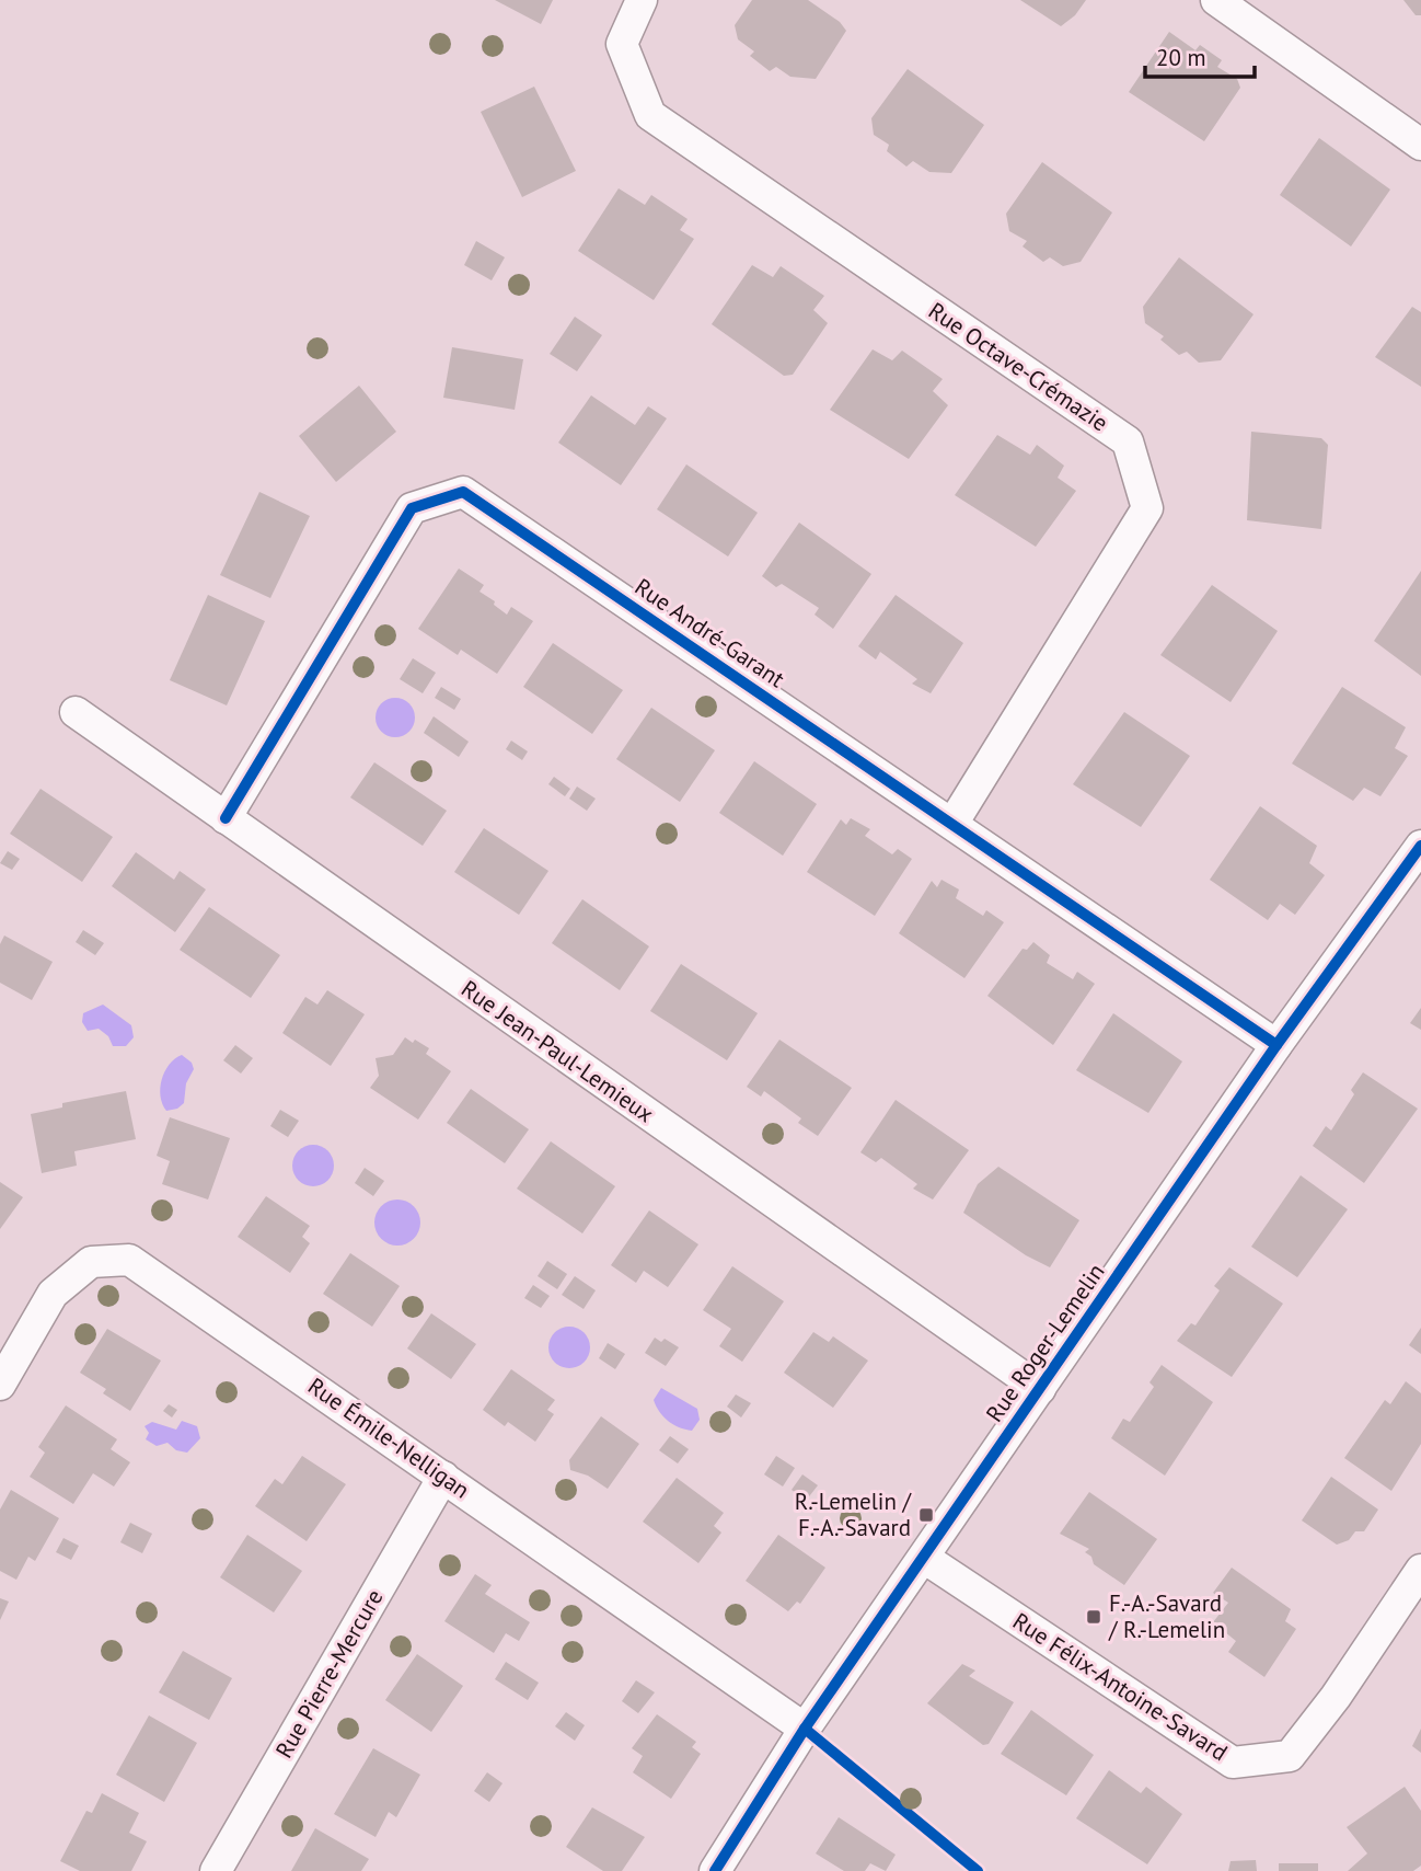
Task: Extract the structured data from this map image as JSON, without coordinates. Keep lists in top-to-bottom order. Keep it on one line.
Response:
{"streets":{"street":["Rue Octave-Crémazie","Rue André-Garant","Rue Jean-Paul-Lemieux","Rue Roger-Lemelin","Rue Émile-Nelligan","Rue Pierre-Mercure","Rue Félix-Antoine-Savard"]},"crossings":[["Rue Octave-Crémazie","Rue André-Garant"],["Rue André-Garant","Rue Jean-Paul-Lemieux"],["Rue André-Garant","Rue Roger-Lemelin"],["Rue Jean-Paul-Lemieux","Rue Roger-Lemelin"],["Rue Roger-Lemelin","Rue Émile-Nelligan"],["Rue Roger-Lemelin","Rue Félix-Antoine-Savard"],["Rue Émile-Nelligan","Rue Pierre-Mercure"]],"places":{"transit":["R.-Lemelin / F.-A.-Savard","F.-A.-Savard / R.-Lemelin"]},"scale_bar":"20 m"}
